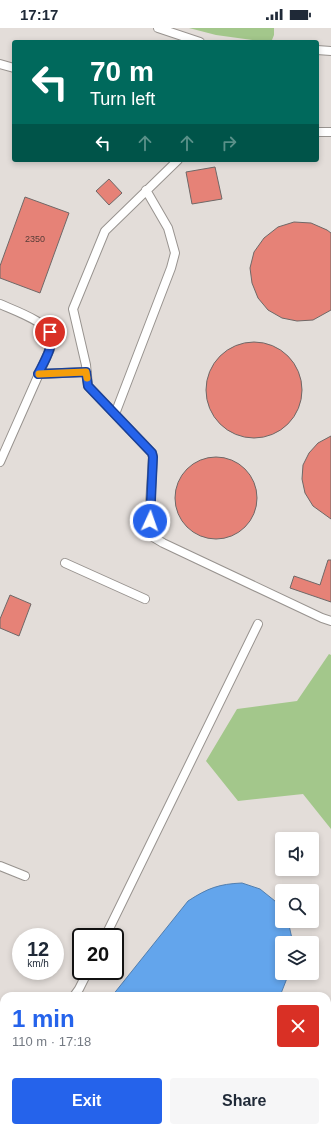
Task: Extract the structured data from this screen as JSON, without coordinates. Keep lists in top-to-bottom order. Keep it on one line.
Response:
{"house_numbers":["2350"],"page":{"status":"17:17","turn":["70 m","Turn left"],"speed":"12 km/h","limit":"20","heading":["1 min","110 m · 17:18"],"buttons":["Exit","Share"]}}
